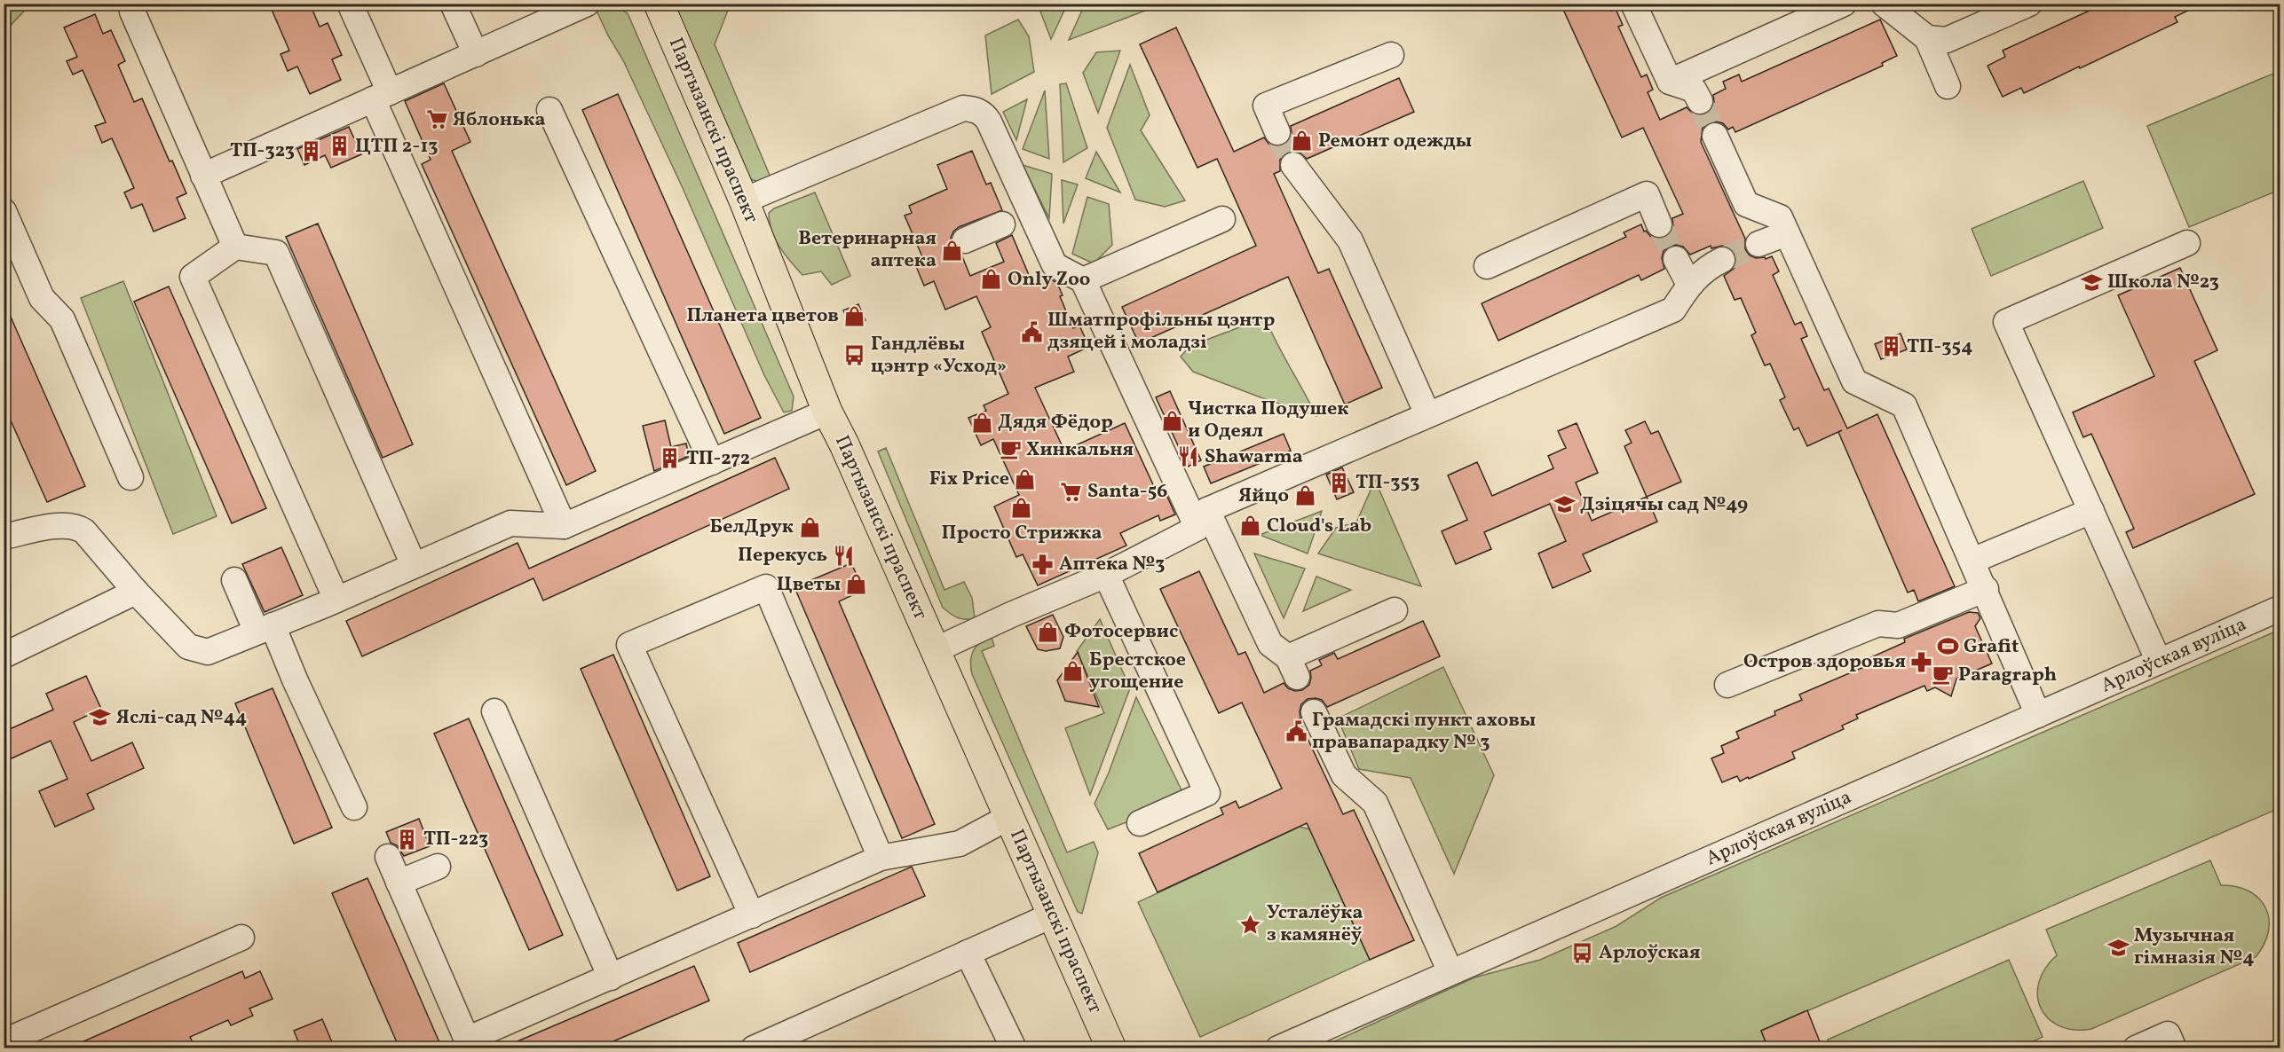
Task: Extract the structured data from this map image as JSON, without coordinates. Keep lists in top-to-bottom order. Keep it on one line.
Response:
{"streets":{"main road":["Партызанскі праспект"],"street":["Арлоўская вуліца"]},"places":{"supermarket":["Яблонька","Santa-56"],"shop":["Ремонт одежды","Ветеринарная аптека","Only Zoo","Планета цветов","Чистка Подушек и Одеял","Дядя Фёдор","Fix Price","Яйцо","Просто Стрижка","Cloud's Lab","БелДрук","Цветы","Фотосервис","Брестское угощение"],"building":["ЦТП 2-13","ТП-323","ТП-354","ТП-272","ТП-353","ТП-223"],"school or university":["Школа №23","Дзіцячы сад №49","Яслі-сад №44","Музычная гімназія №4"],"public building":["Шматпрофільны цэнтр дзяцей і моладзі","Грамадскі пункт аховы правапарадку № 3"],"bus stop":["Гандлёвы цэнтр «Усход»","Арлоўская"],"cafe":["Хинкальня","Paragraph"],"restaurant":["Shawarma","Перекусь"],"pharmacy":["Аптека №3","Остров здоровья"],"sports":["Grafit"],"place":["Усталёўка з камянёў"]}}
